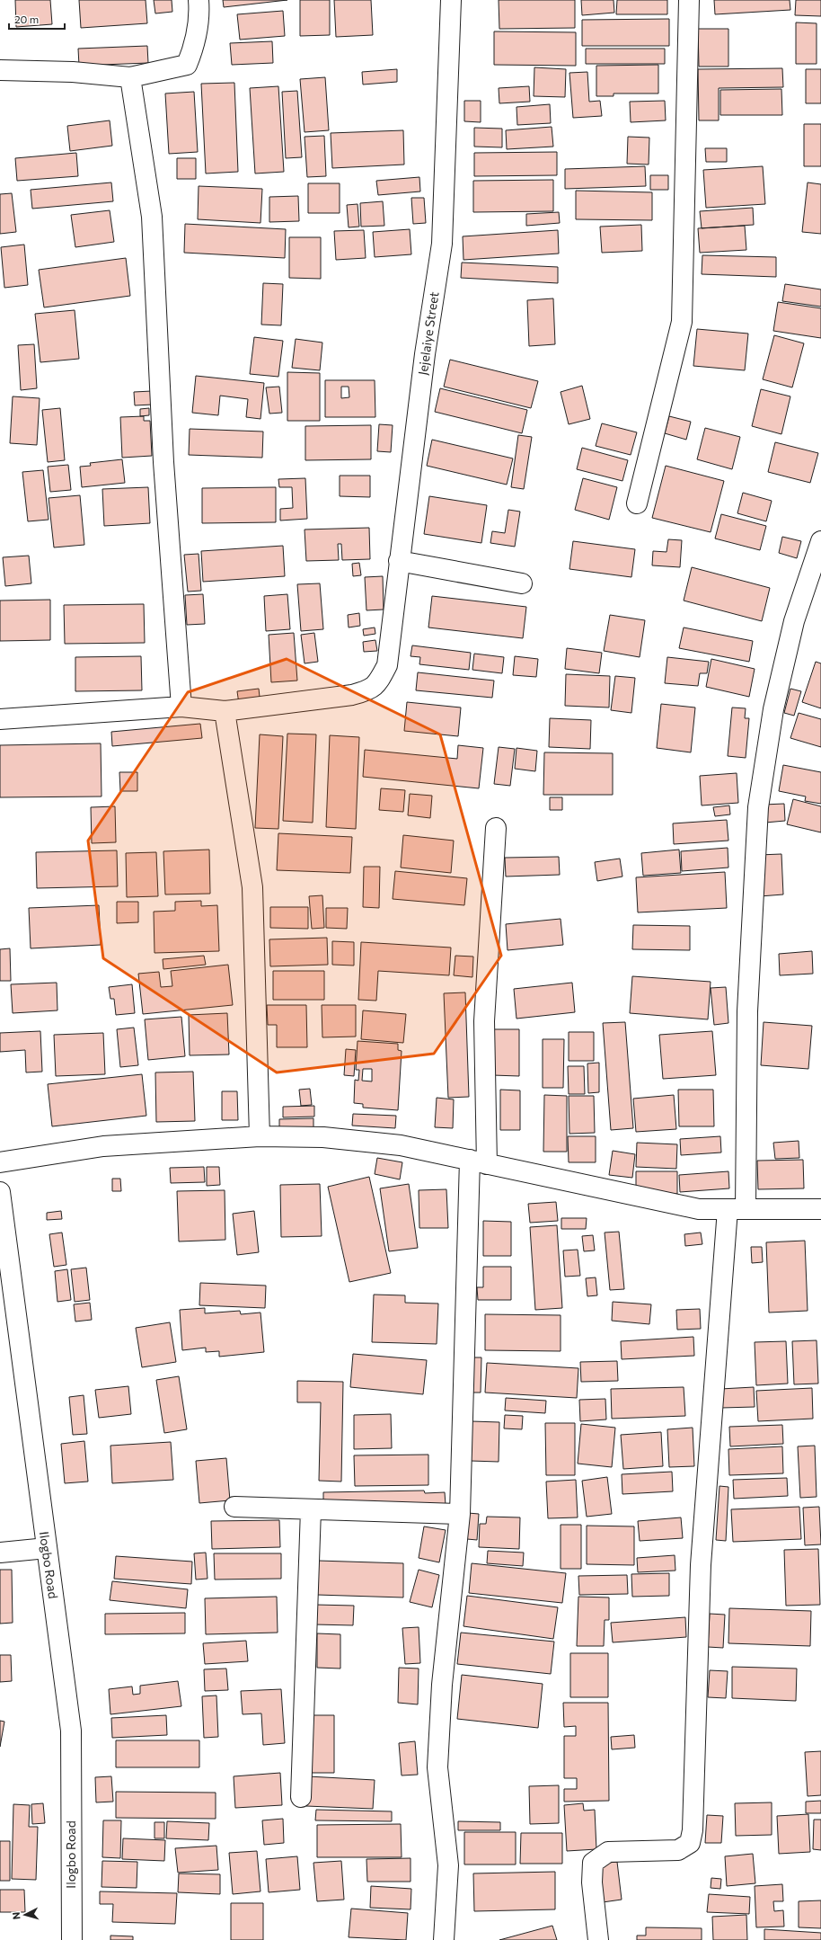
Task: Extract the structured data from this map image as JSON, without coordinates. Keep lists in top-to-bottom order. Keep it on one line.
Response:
{"streets":{"street":["Jejelaiye Street","Ilogbo Road"]},"scale_bar":"20 m","north":"left"}
